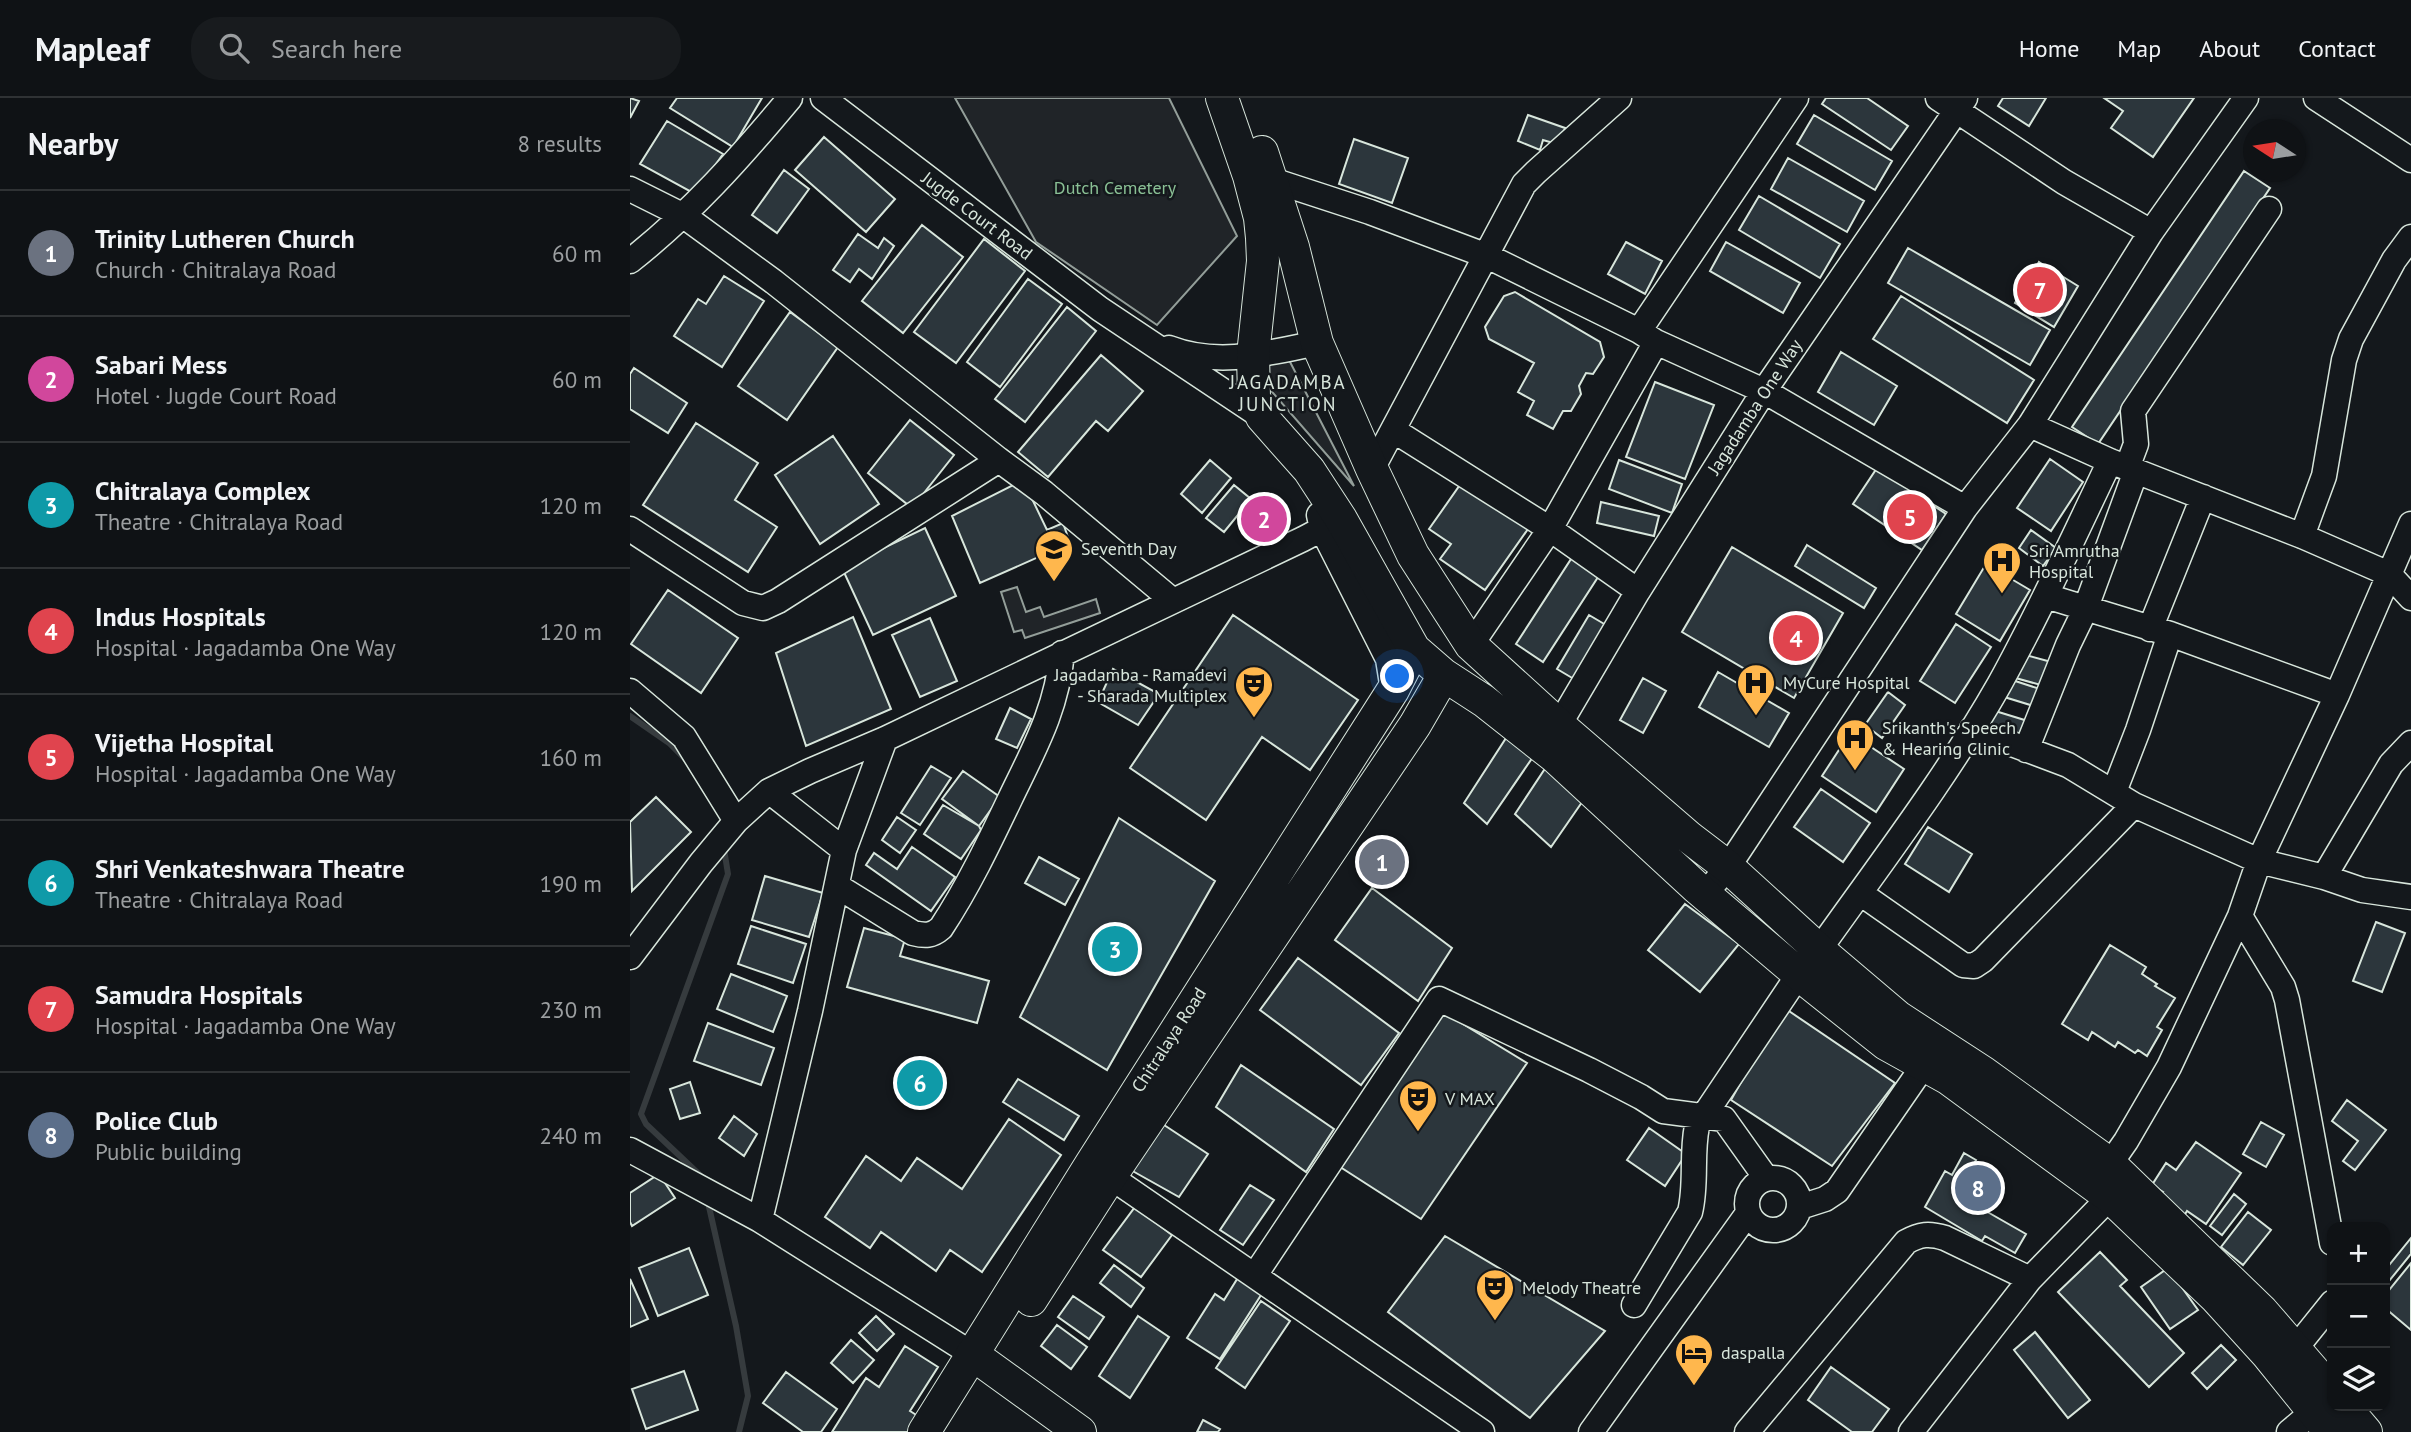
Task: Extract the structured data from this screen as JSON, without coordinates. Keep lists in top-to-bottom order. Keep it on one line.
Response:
{"streets":{"main road":["Jugde Court Road","Chitralaya Road"],"street":["Jagadamba One Way"]},"crossings":[["Jugde Court Road","Chitralaya Road"]],"districts":["JAGADAMBA JUNCTION"],"parks":["Dutch Cemetery"],"places":{"school or university":["Seventh Day"],"hospital":["Sri Amrutha Hospital","MyCure Hospital","Srikanth's Speech & Hearing Clinic"],"theatre":["Jagadamba - Ramadevi - Sharada Multiplex","V MAX","Melody Theatre"],"hotel":["daspalla"]},"north":"left","page":{"header":"Mapleaf","search":"Search here","nav":["Home","Map","About","Contact"],"heading":["Nearby","8 results"],"list":[{"mark":"1","name":"Trinity Lutheren Church","note":"Church · Chitralaya Road","value":"60 m"},{"mark":"2","name":"Sabari Mess","note":"Hotel · Jugde Court Road","value":"60 m"},{"mark":"3","name":"Chitralaya Complex","note":"Theatre · Chitralaya Road","value":"120 m"},{"mark":"4","name":"Indus Hospitals","note":"Hospital · Jagadamba One Way","value":"120 m"},{"mark":"5","name":"Vijetha Hospital","note":"Hospital · Jagadamba One Way","value":"160 m"},{"mark":"6","name":"Shri Venkateshwara Theatre","note":"Theatre · Chitralaya Road","value":"190 m"},{"mark":"7","name":"Samudra Hospitals","note":"Hospital · Jagadamba One Way","value":"230 m"},{"mark":"8","name":"Police Club","note":"Public building","value":"240 m"}],"pins":["7","5","2","4","1","3","6","8"],"map_buttons":["+","−"]}}
